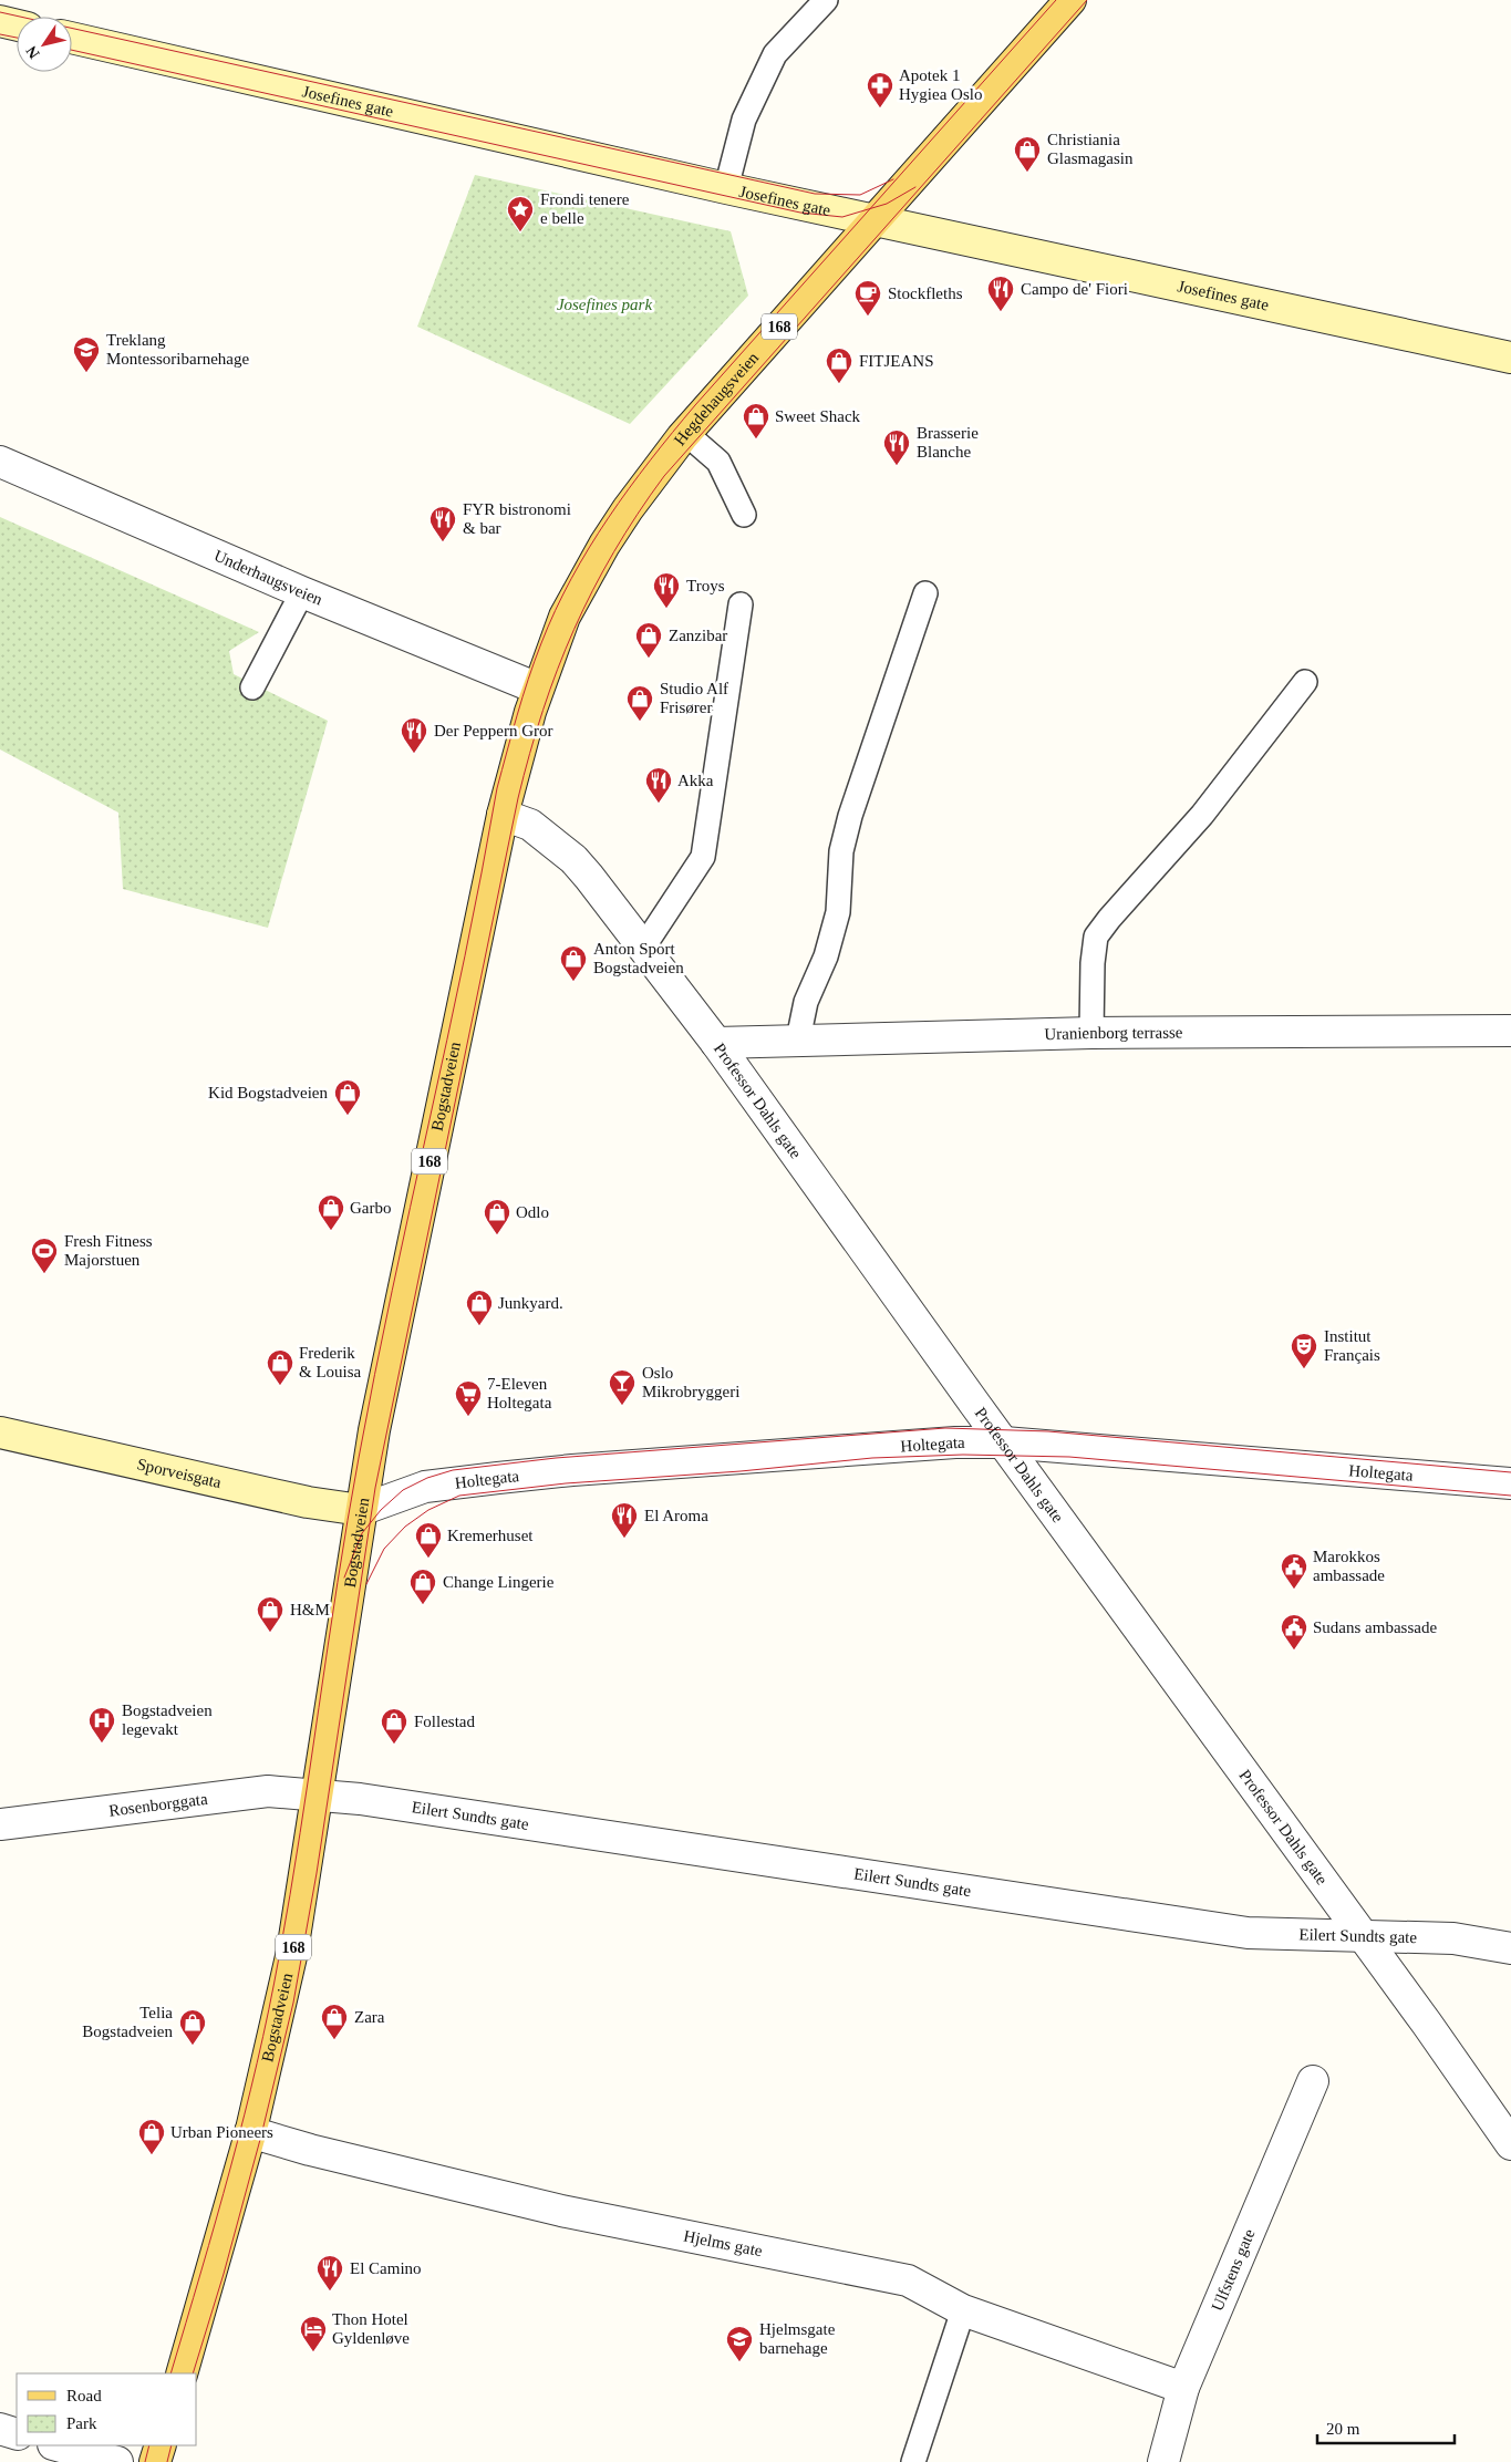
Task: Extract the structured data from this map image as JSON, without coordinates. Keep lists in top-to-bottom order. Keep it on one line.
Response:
{"streets":{"main road":["168","Hegdehaugsveien","Bogstadveien"],"street":["Josefines gate","Underhaugsveien","Uranienborg terrasse","Professor Dahls gate","Holtegata","Sporveisgata","Rosenborggata","Eilert Sundts gate","Hjelms gate","Ulfstens gate"]},"crossings":[["Josefines gate","Hegdehaugsveien"],["Hegdehaugsveien","Underhaugsveien"],["Hegdehaugsveien","Bogstadveien"],["Underhaugsveien","Bogstadveien"],["Uranienborg terrasse","Professor Dahls gate"],["Bogstadveien","Professor Dahls gate"],["Bogstadveien","Holtegata"],["Bogstadveien","Sporveisgata"],["Bogstadveien","Rosenborggata"],["Bogstadveien","Eilert Sundts gate"],["Bogstadveien","Hjelms gate"],["Professor Dahls gate","Holtegata"],["Professor Dahls gate","Eilert Sundts gate"],["Holtegata","Sporveisgata"],["Rosenborggata","Eilert Sundts gate"],["Hjelms gate","Ulfstens gate"]],"parks":["Josefines park"],"places":{"pharmacy":["Apotek 1 Hygiea Oslo"],"shop":["Christiania Glasmagasin","FITJEANS","Sweet Shack","Zanzibar","Studio Alf Frisører","Anton Sport Bogstadveien","Kid Bogstadveien","Garbo","Odlo","Junkyard.","Frederik & Louisa","Kremerhuset","Change Lingerie","H&M","Follestad","Zara","Telia Bogstadveien","Urban Pioneers"],"place":["Frondi tenere e belle"],"restaurant":["Campo de' Fiori","Brasserie Blanche","FYR bistronomi & bar","Troys","Der Peppern Gror","Akka","El Aroma","El Camino"],"cafe":["Stockfleths"],"school or university":["Treklang Montessoribarnehage","Hjelmsgate barnehage"],"sports":["Fresh Fitness Majorstuen"],"theatre":["Institut Français"],"bar":["Oslo Mikrobryggeri"],"supermarket":["7-Eleven Holtegata"],"public building":["Marokkos ambassade","Sudans ambassade"],"hospital":["Bogstadveien legevakt"],"hotel":["Thon Hotel Gyldenløve"]},"legend":["Road","Park"],"scale_bar":"20 m","north":"bottom left"}
